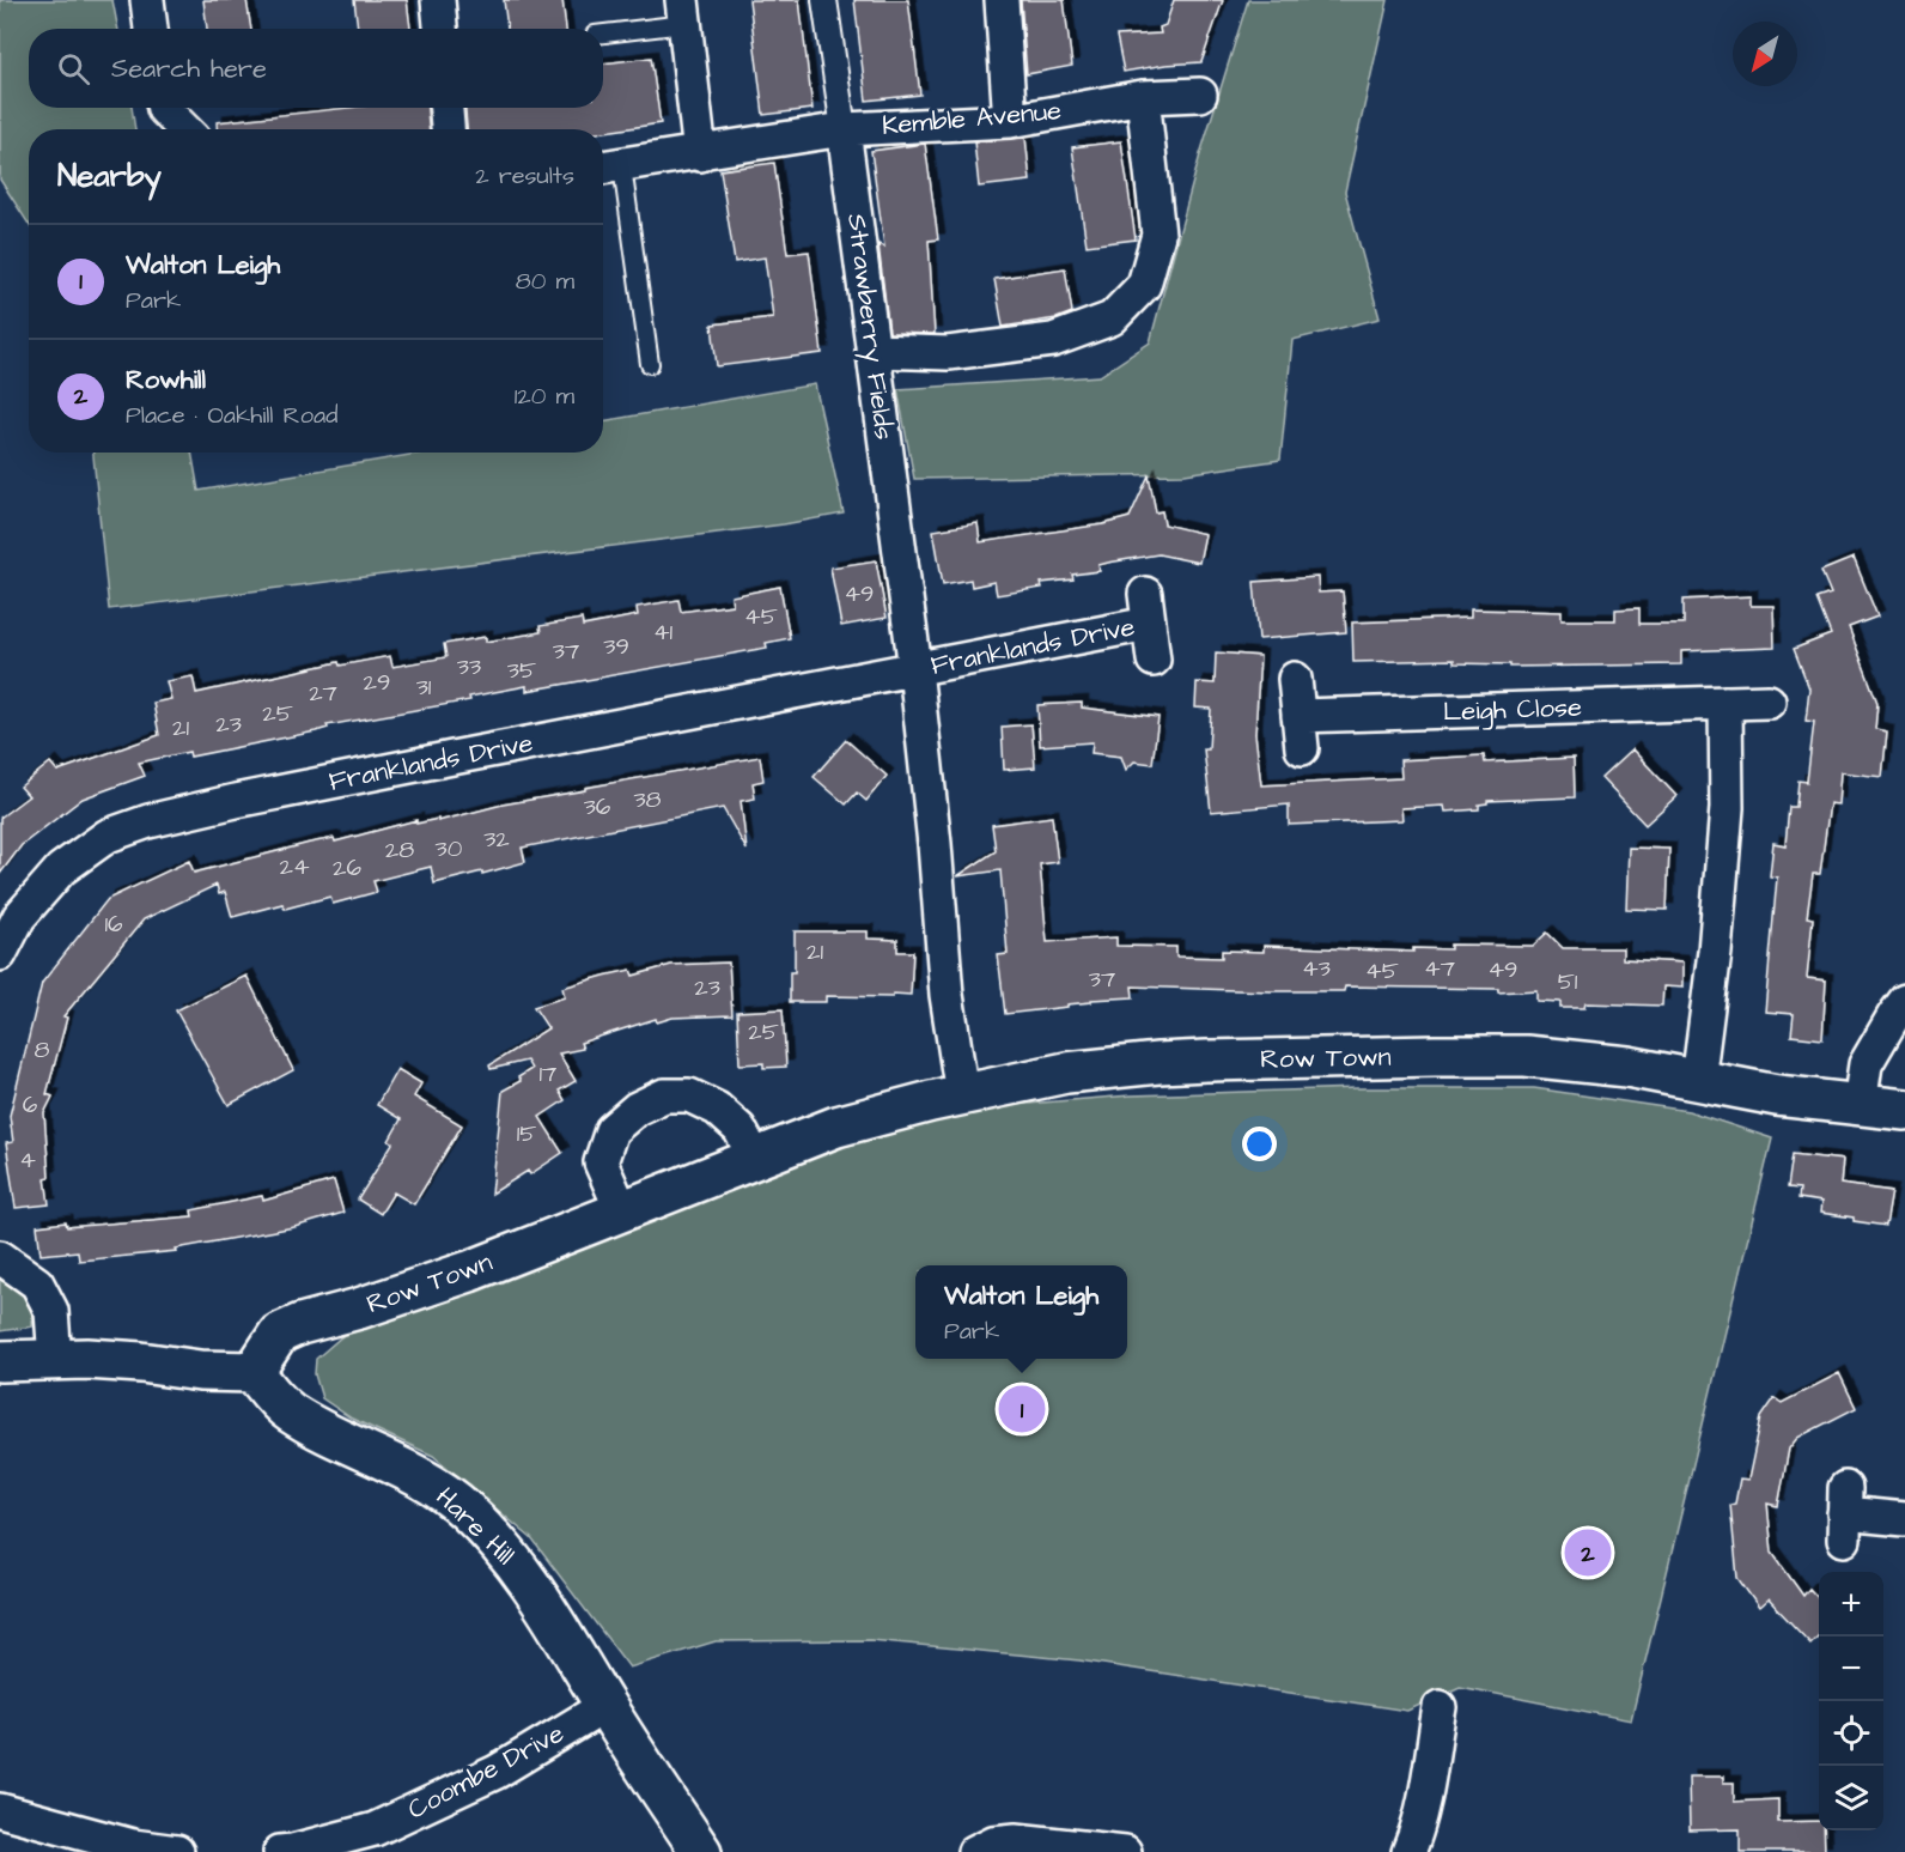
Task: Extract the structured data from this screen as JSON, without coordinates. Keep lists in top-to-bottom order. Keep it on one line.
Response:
{"streets":{"street":["Kemble Avenue","Strawberry Fields","Franklands Drive","Leigh Close","Row Town","Hare Hill","Coombe Drive"]},"crossings":[["Kemble Avenue","Strawberry Fields"],["Strawberry Fields","Franklands Drive"],["Franklands Drive","Row Town"],["Row Town","Hare Hill"],["Hare Hill","Coombe Drive"]],"house_numbers":["49","45","41","39","37","33","35","29","31","27","25","23","21","38","36","32","30","28","24","26","16","21","43","47","49","45","37","51","23","25","8","17","6","15","4"],"north":"bottom left","page":{"search":"Search here","heading":["Nearby","2 results"],"list":[{"mark":"1","name":"Walton Leigh","note":"Park","value":"80 m"},{"mark":"2","name":"Rowhill","note":"Place · Oakhill Road","value":"120 m"}],"popup":["Walton Leigh","Park"],"pins":["1","2"],"map_buttons":["+","−"]}}
